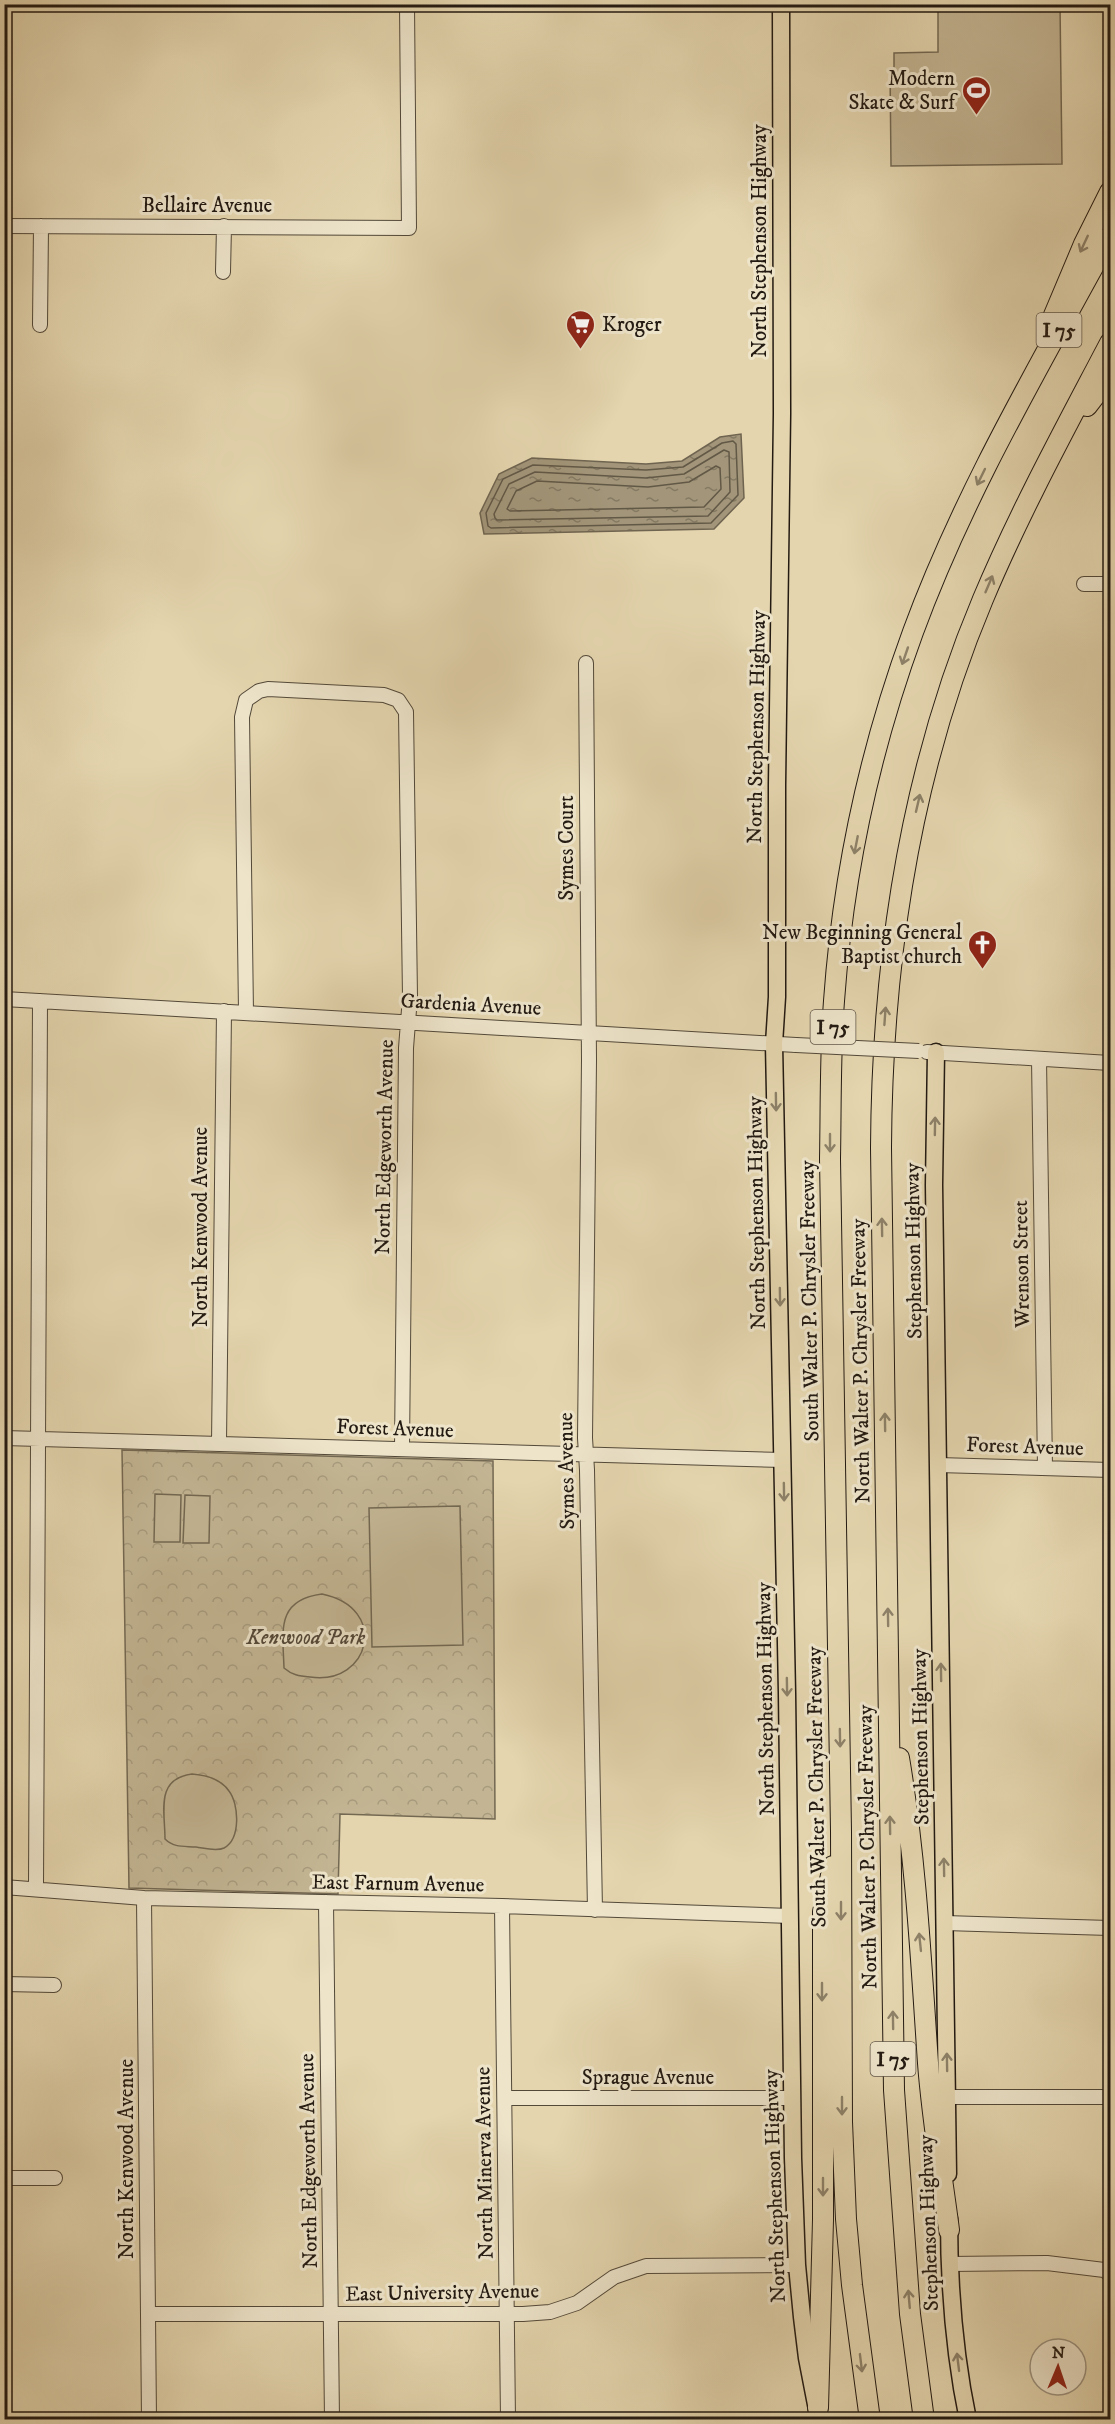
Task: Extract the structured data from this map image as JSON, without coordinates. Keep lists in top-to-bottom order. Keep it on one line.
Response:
{"streets":{"highway":["I 75","South Walter P. Chrysler Freeway","North Walter P. Chrysler Freeway"],"main road":["North Stephenson Highway","Stephenson Highway"],"street":["Bellaire Avenue","Symes Court","Gardenia Avenue","North Edgeworth Avenue","North Kenwood Avenue","Wrenson Street","Forest Avenue","Symes Avenue","East Farnum Avenue","Sprague Avenue","North Minerva Avenue","East University Avenue"]},"crossings":[["North Stephenson Highway","Gardenia Avenue"],["North Stephenson Highway","Forest Avenue"],["North Stephenson Highway","East Farnum Avenue"],["North Stephenson Highway","Sprague Avenue"],["North Stephenson Highway","East University Avenue"],["Symes Court","Gardenia Avenue"],["Symes Court","Symes Avenue"],["Gardenia Avenue","North Edgeworth Avenue"],["Gardenia Avenue","North Kenwood Avenue"],["Gardenia Avenue","Stephenson Highway"],["Gardenia Avenue","Wrenson Street"],["Gardenia Avenue","Symes Avenue"],["North Edgeworth Avenue","Forest Avenue"],["North Edgeworth Avenue","East Farnum Avenue"],["North Edgeworth Avenue","East University Avenue"],["North Kenwood Avenue","Forest Avenue"],["North Kenwood Avenue","East Farnum Avenue"],["North Kenwood Avenue","East University Avenue"],["Stephenson Highway","Forest Avenue"],["Wrenson Street","Forest Avenue"],["Forest Avenue","Symes Avenue"],["Symes Avenue","East Farnum Avenue"],["East Farnum Avenue","North Minerva Avenue"],["Sprague Avenue","North Minerva Avenue"],["North Minerva Avenue","East University Avenue"]],"one_way":["North Stephenson Highway","Stephenson Highway"],"parks":["Kenwood Park"],"places":{"sports":["Modern Skate & Surf"],"supermarket":["Kroger"],"church":["New Beginning General Baptist church"]},"north":"top"}
